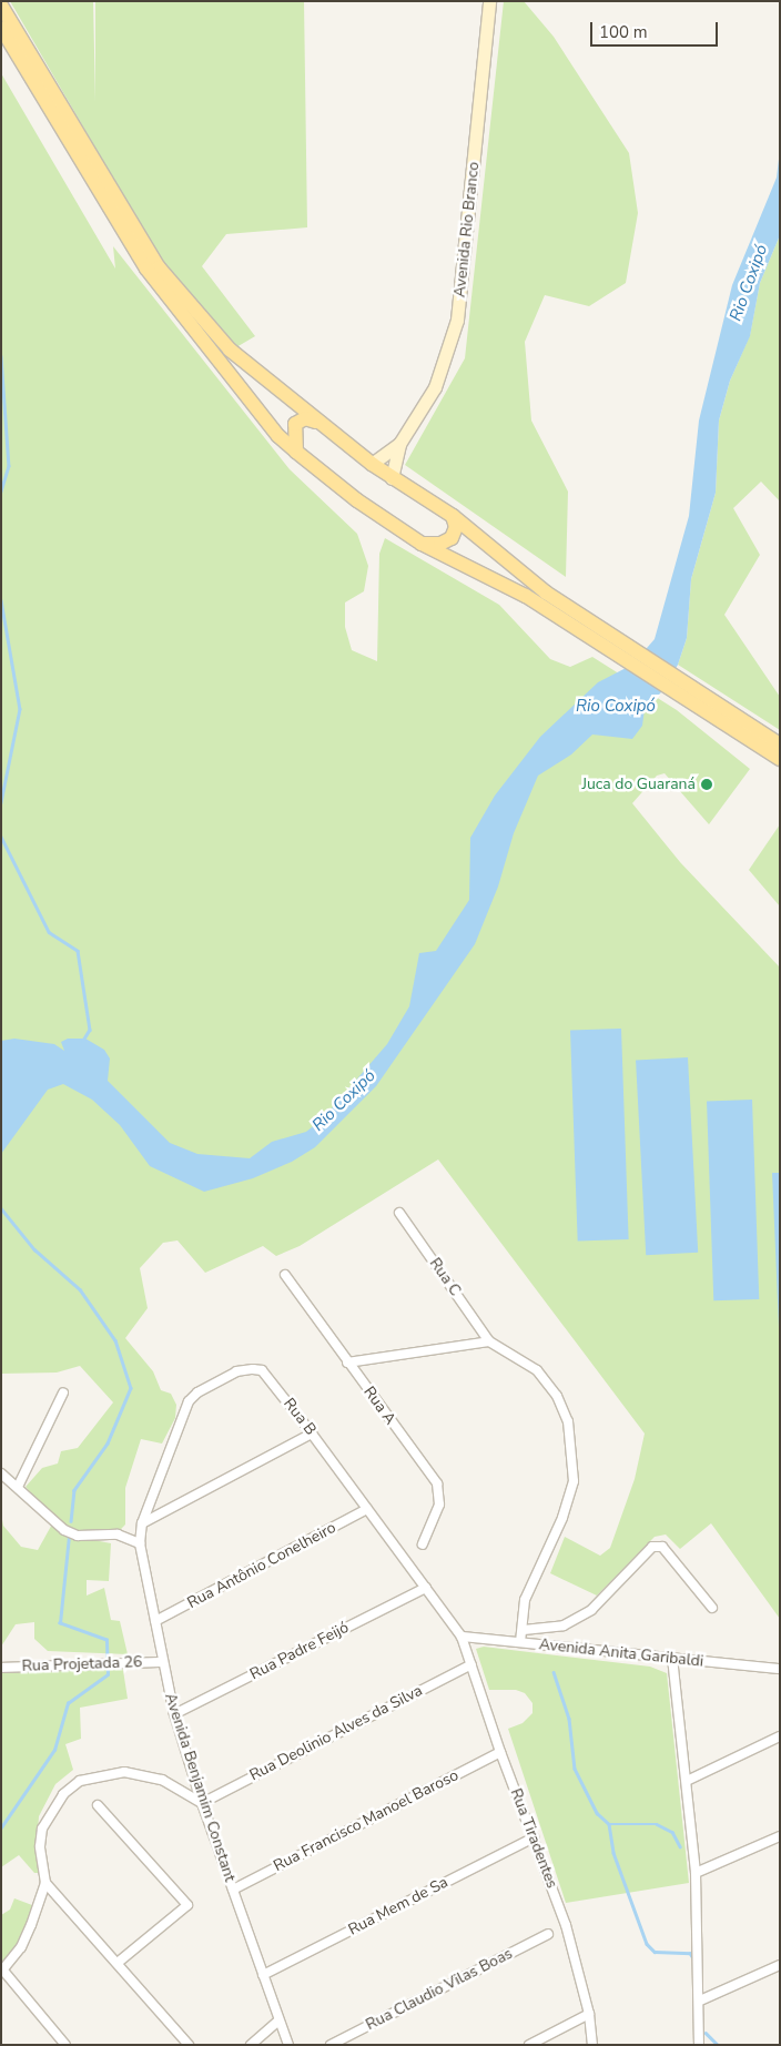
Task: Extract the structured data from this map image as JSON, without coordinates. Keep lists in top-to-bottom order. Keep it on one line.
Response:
{"streets":{"street":["Avenida Rio Branco","Rua C","Rua A","Rua B","Rua Antônio Conelheiro","Rua Padre Feijó","Avenida Anita Garibaldi","Rua Projetada 26","Rua Deolinio Alves da Silva","Avenida Benjamim Constant","Rua Francisco Manoel Baroso","Rua Tiradentes","Rua Mem de Sa","Rua Claudio Vilas Boas"]},"crossings":[["Rua B","Rua Antônio Conelheiro"],["Rua B","Rua Padre Feijó"],["Rua B","Avenida Anita Garibaldi"],["Rua B","Avenida Benjamim Constant"],["Rua B","Rua Tiradentes"],["Rua Antônio Conelheiro","Avenida Benjamim Constant"],["Rua Padre Feijó","Avenida Benjamim Constant"],["Avenida Anita Garibaldi","Rua Tiradentes"],["Rua Projetada 26","Avenida Benjamim Constant"],["Rua Deolinio Alves da Silva","Avenida Benjamim Constant"],["Rua Deolinio Alves da Silva","Rua Tiradentes"],["Avenida Benjamim Constant","Rua Francisco Manoel Baroso"],["Avenida Benjamim Constant","Rua Mem de Sa"],["Rua Francisco Manoel Baroso","Rua Tiradentes"],["Rua Tiradentes","Rua Mem de Sa"]],"water":["Rio Coxipó"],"places":["Juca do Guaraná"],"scale_bar":"100 m"}
